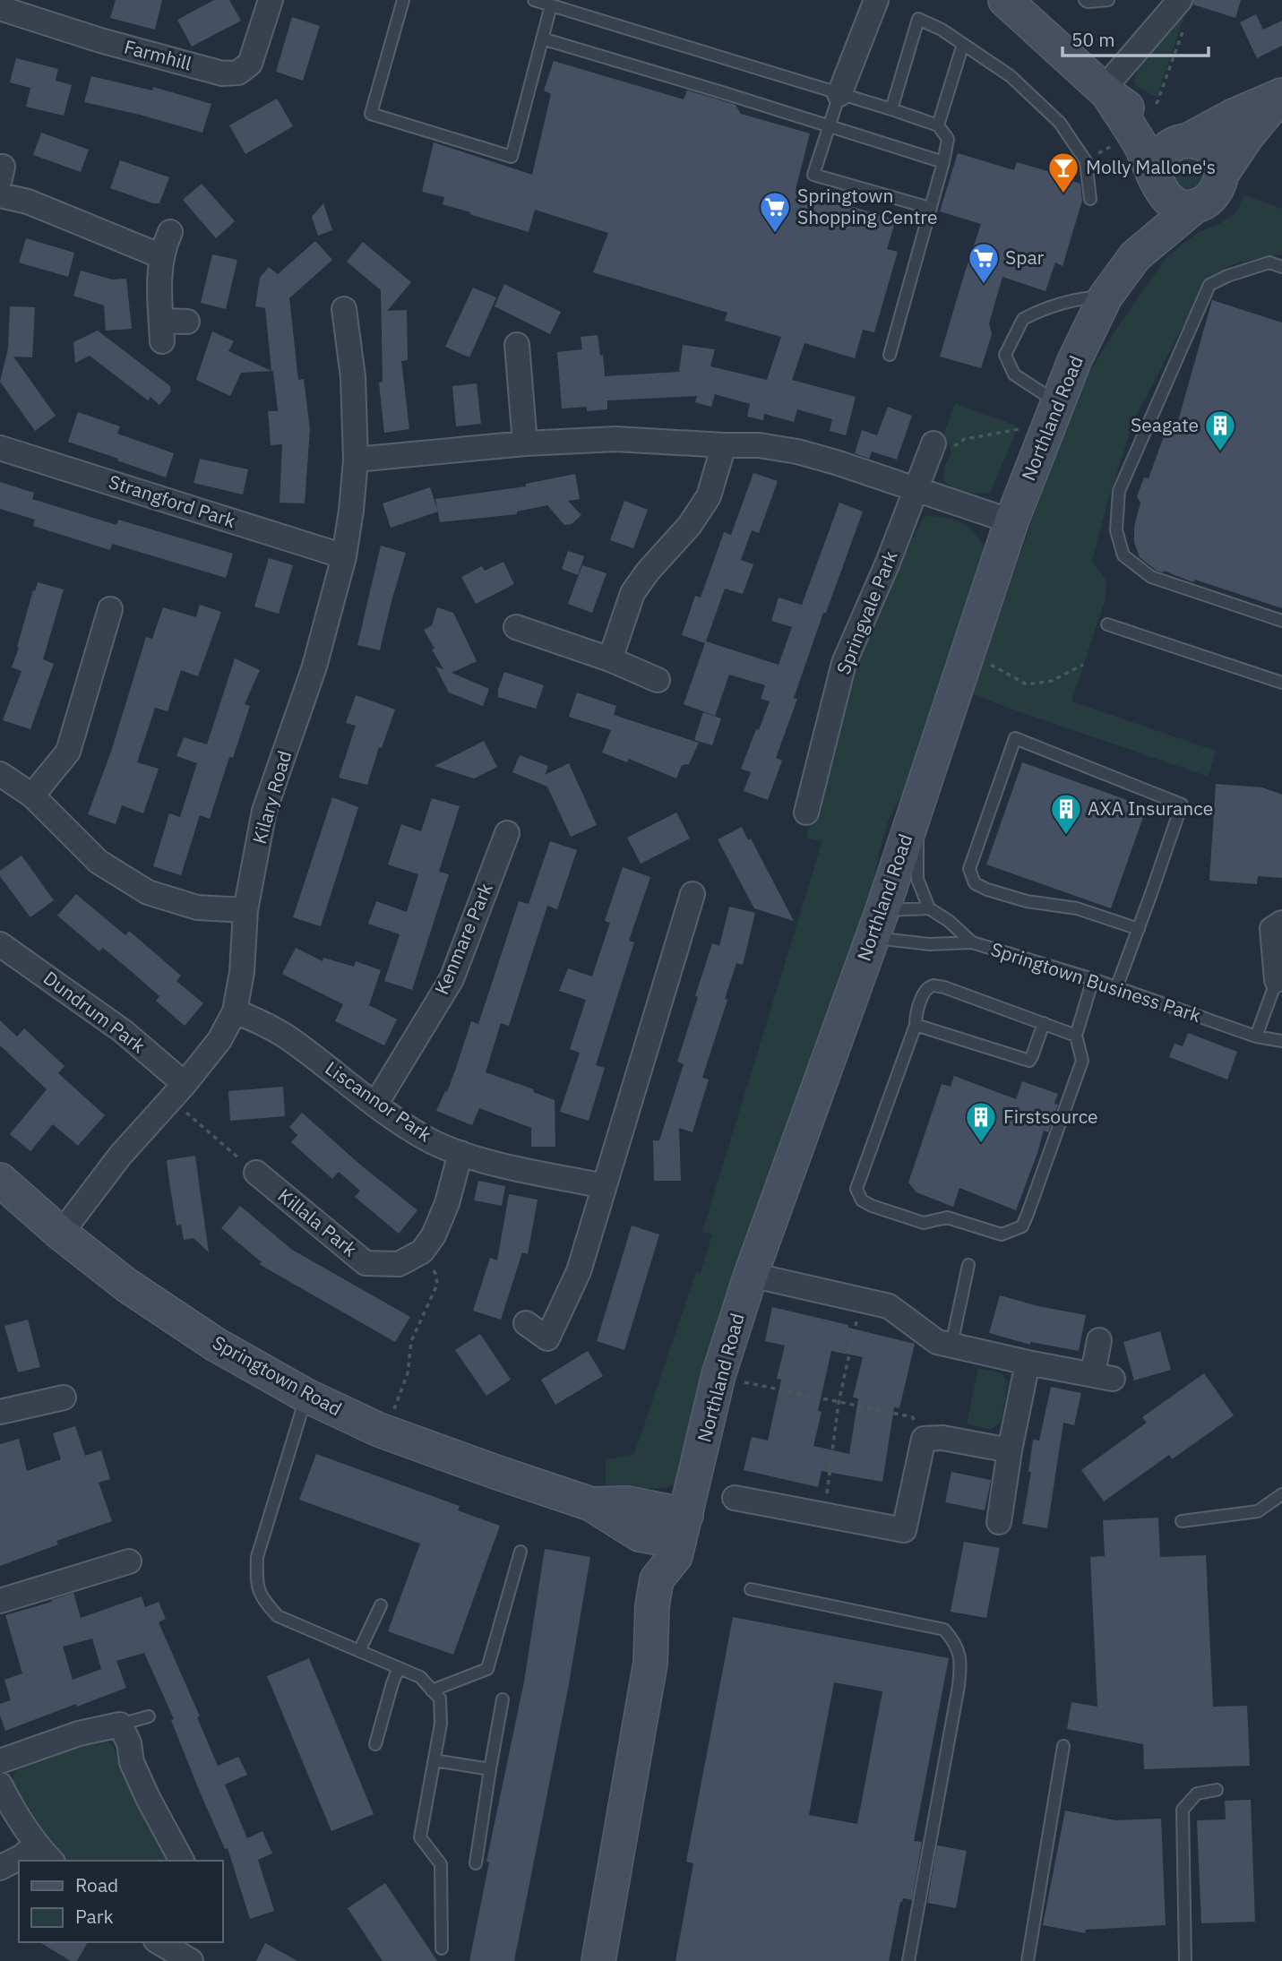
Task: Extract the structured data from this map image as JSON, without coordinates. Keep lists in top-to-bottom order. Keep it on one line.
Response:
{"streets":{"main road":["Northland Road","Springtown Road"],"street":["Farmhill","Strangford Park","Springvale Park","Kilary Road","Kenmare Park","Dundrum Park","Liscannor Park","Killala Park"],"lane":["Springtown Business Park"]},"crossings":[["Northland Road","Springtown Business Park"],["Northland Road","Springtown Road"],["Strangford Park","Kilary Road"],["Kilary Road","Dundrum Park"],["Kilary Road","Liscannor Park"],["Kilary Road","Springtown Road"],["Kenmare Park","Liscannor Park"]],"places":{"bar":["Molly Mallone's"],"supermarket":["Springtown Shopping Centre","Spar"],"building":["Seagate","AXA Insurance","Firstsource"]},"legend":["Road","Park"],"scale_bar":"50 m"}
